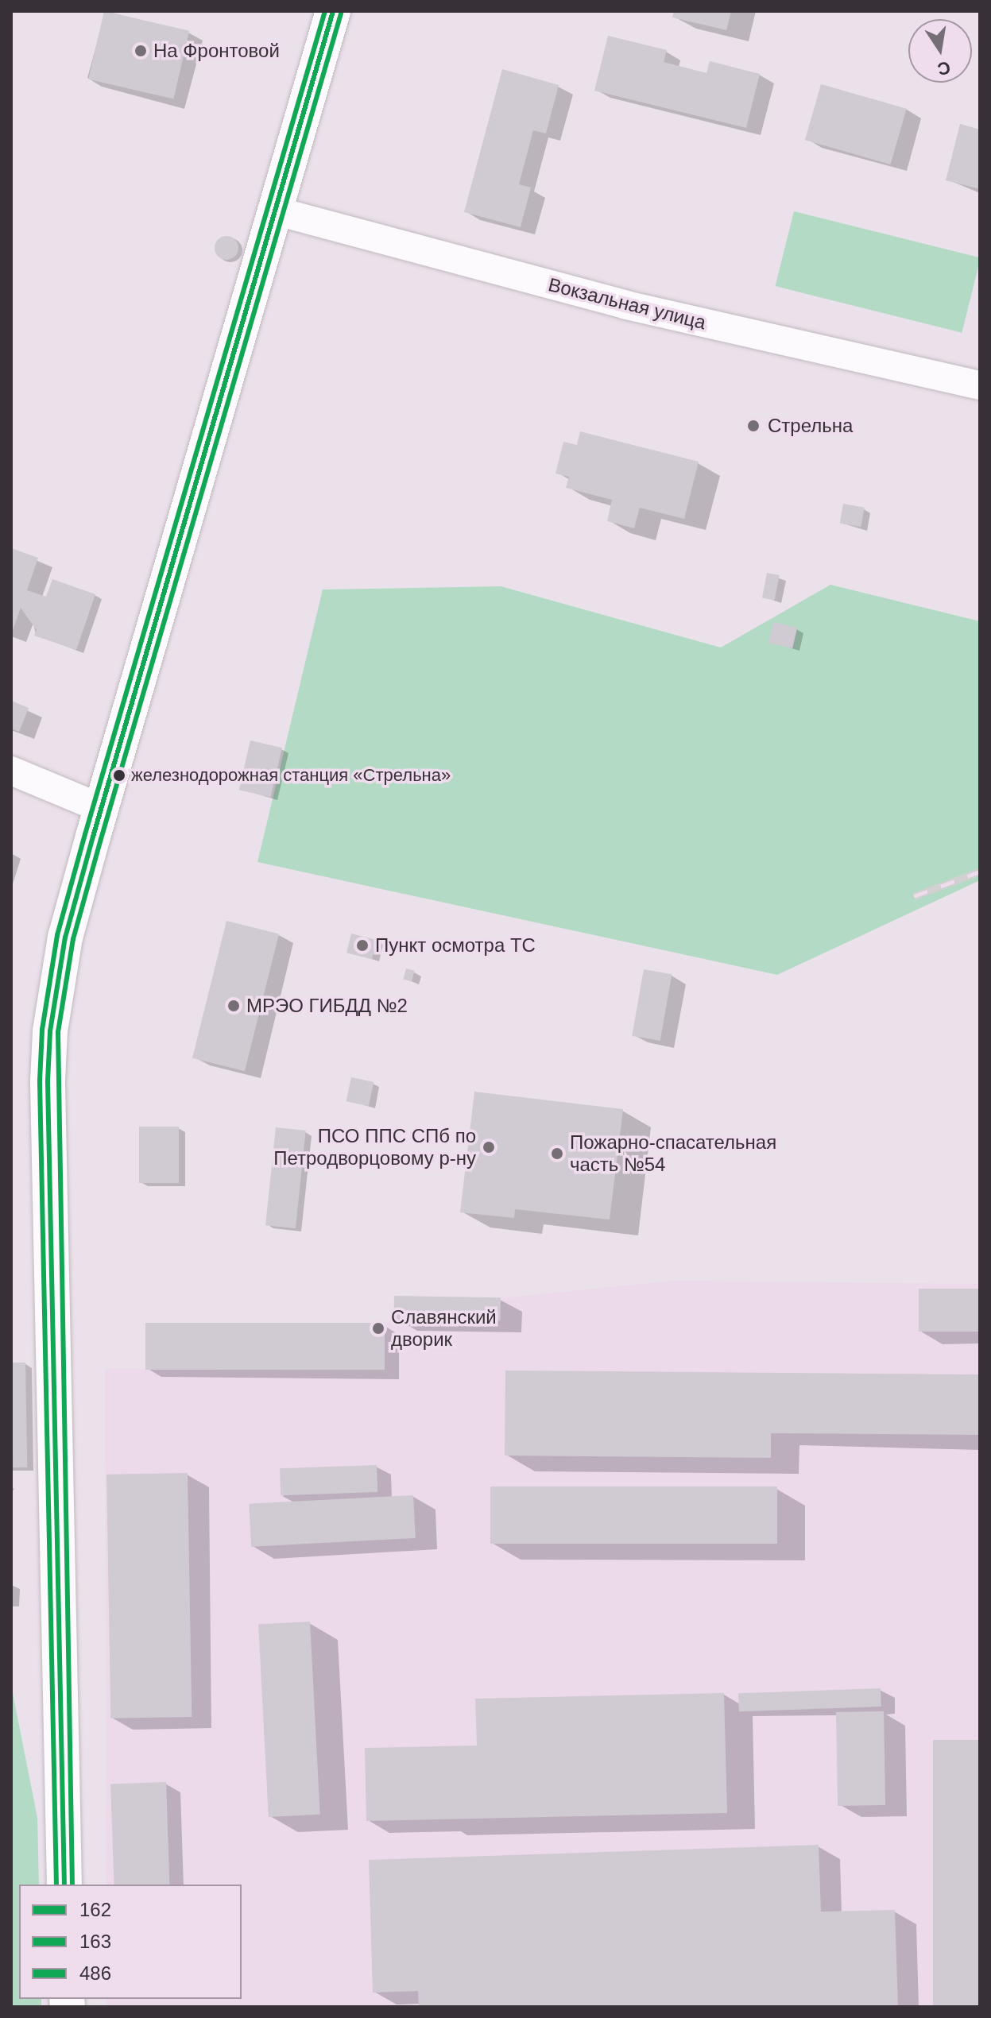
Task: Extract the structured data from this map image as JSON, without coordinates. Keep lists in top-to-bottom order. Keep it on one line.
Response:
{"streets":{"street":["Вокзальная улица"]},"places":["На Фронтовой","Стрельна","железнодорожная станция «Стрельна»","Пункт осмотра ТС","МРЭО ГИБДД №2","ПСО ППС СПб по Петродворцовому р-ну","Пожарно-спасательная часть №54","Славянский дворик"],"lines":["transit line 162","transit line 486","transit line 163"],"legend":["162","163","486"],"north":"bottom"}
